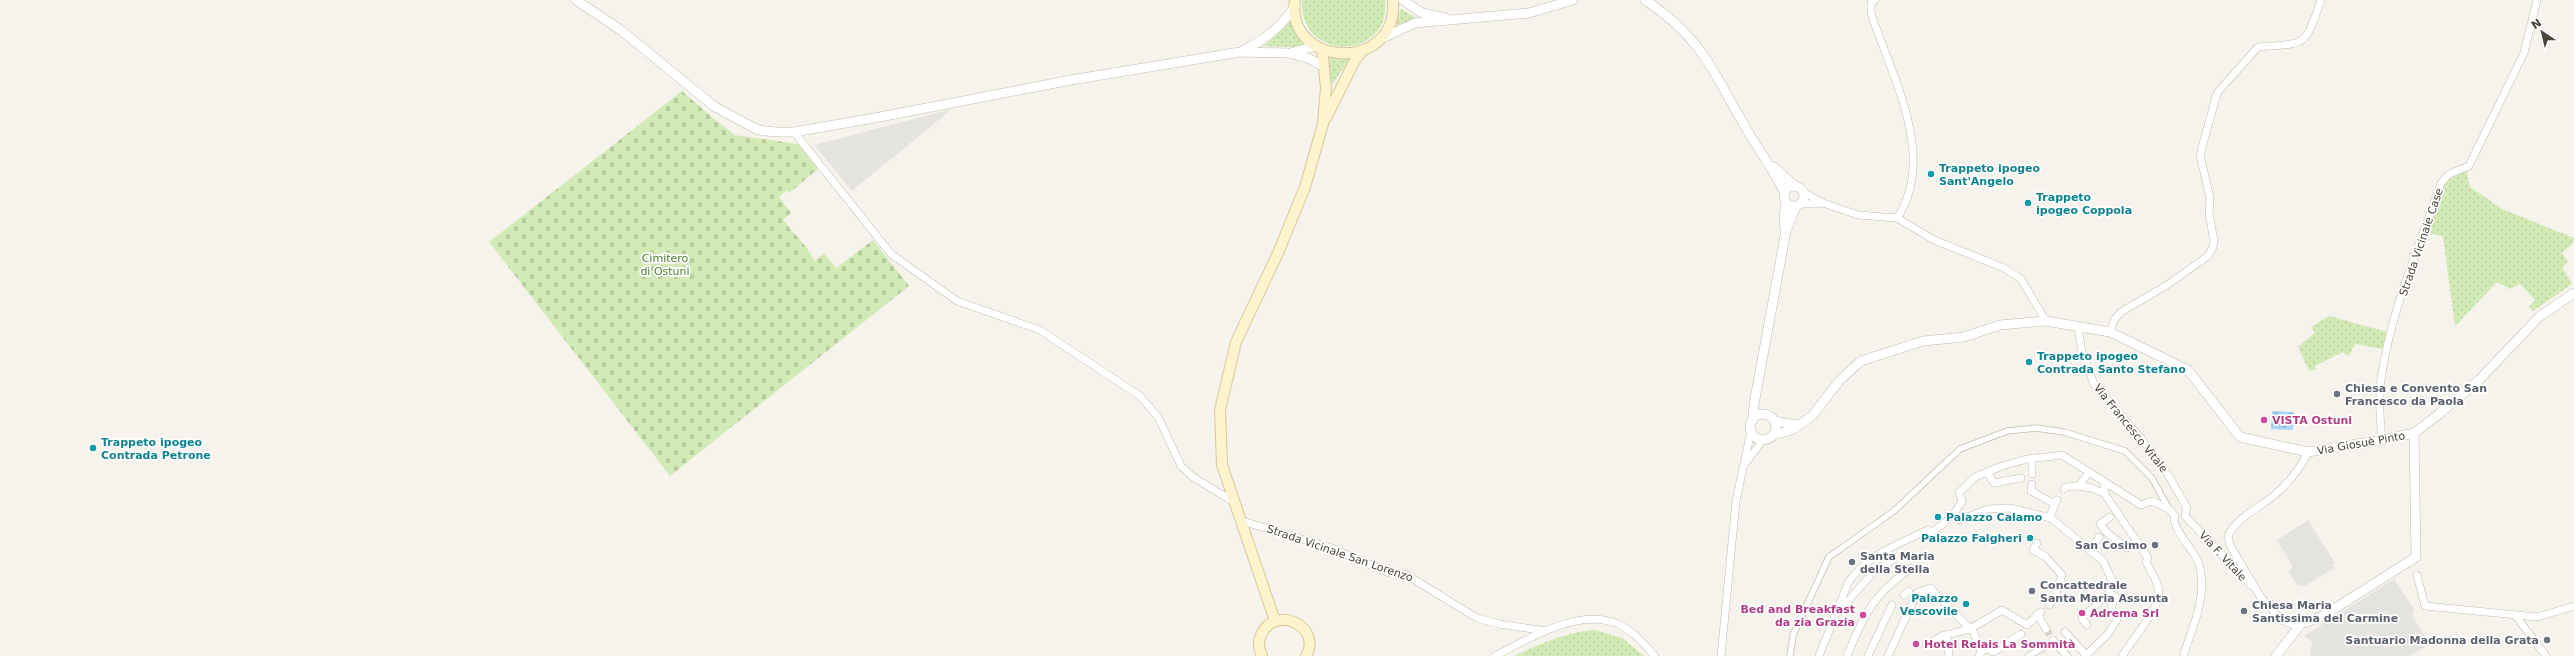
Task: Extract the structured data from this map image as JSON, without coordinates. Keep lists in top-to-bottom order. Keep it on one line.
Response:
{"streets":{"street":["Strada Vicinale Case","Via Francesco Vitale","Via Giosuè Pinto","Strada Vicinale San Lorenzo","Via F. Vitale"]},"crossings":[["Strada Vicinale Case","Via Giosuè Pinto"],["Via Francesco Vitale","Via F. Vitale"],["Via Giosuè Pinto","Via F. Vitale"]],"parks":["Cimitero di Ostuni"],"places":["Trappeto ipogeo Sant'Angelo","Trappeto ipogeo Coppola","Trappeto ipogeo Contrada Santo Stefano","Chiesa e Convento San Francesco da Paola","VISTA Ostuni","Trappeto ipogeo Contrada Petrone","Palazzo Calamo","Palazzo Falgheri","San Cosimo","Santa Maria della Stella","Concattedrale Santa Maria Assunta","Palazzo Vescovile","Chiesa Maria Santissima del Carmine","Adrema Srl","Bed and Breakfast da zia Grazia","Santuario Madonna della Grata","Hotel Relais La Sommità"],"north":"top left"}
